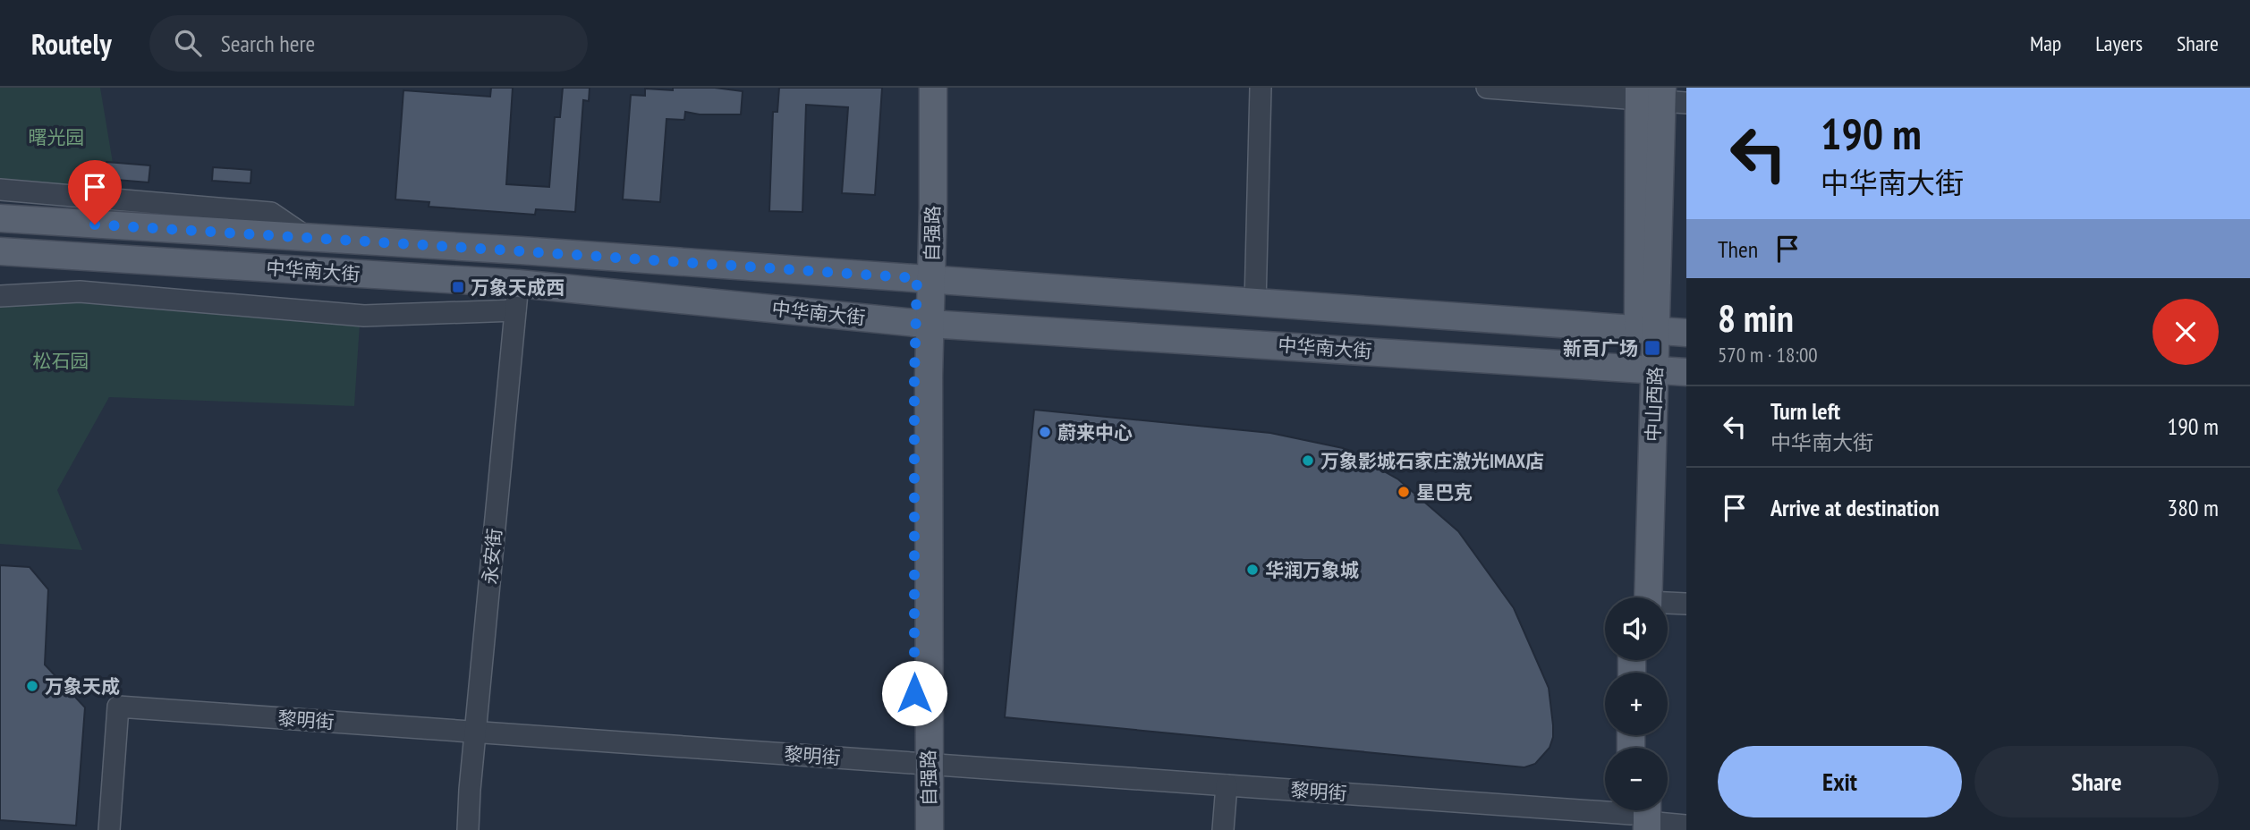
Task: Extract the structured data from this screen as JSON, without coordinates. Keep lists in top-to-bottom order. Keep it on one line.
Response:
{"streets":{"main road":["自强路","中华南大街","中山西路"],"street":["永安街","黎明街"]},"crossings":[["自强路","中华南大街"],["自强路","黎明街"],["中华南大街","中山西路"],["中华南大街","永安街"],["永安街","黎明街"]],"parks":["曙光园","松石园"],"places":{"transit":["万象天成西","新百广场"],"other":["蔚来中心","万象影城石家庄激光IMAX店","星巴克","华润万象城","万象天成"]},"page":{"header":"Routely","search":"Search here","nav":["Map","Layers","Share"],"turn":["190 m","中华南大街"],"then":"Then","heading":["8 min","570 m · 18:00"],"list":[{"name":"Turn left","note":"中华南大街","value":"190 m"},{"name":"Arrive at destination","value":"380 m"}],"map_buttons":["+","−"],"buttons":["Exit","Share"]}}
